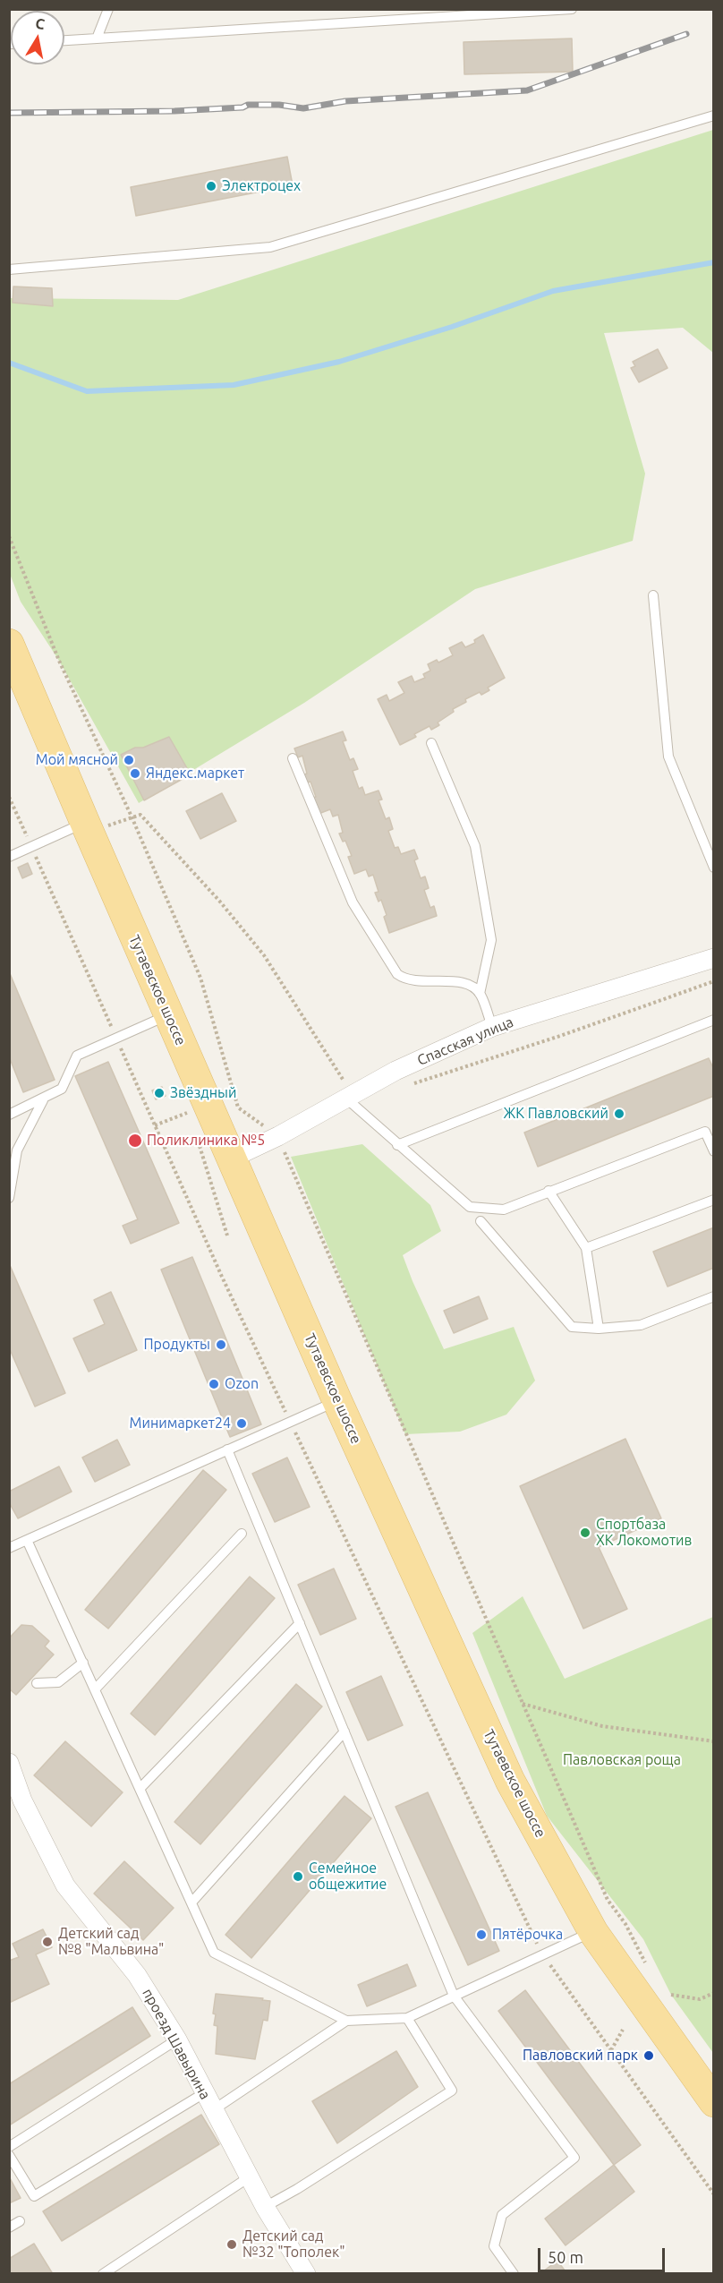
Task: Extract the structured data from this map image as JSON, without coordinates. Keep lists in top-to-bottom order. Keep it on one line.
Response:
{"streets":{"main road":["Тутаевское шоссе"],"street":["Спасская улица","проезд Шавырина"]},"crossings":[["Тутаевское шоссе","Спасская улица"]],"parks":["Павловская роща"],"places":["Электроцех","Мой мясной","Яндекс.маркет","Звёздный","ЖК Павловский","Поликлиника №5","Продукты","Ozon","Минимаркет24","Спортбаза ХК Локомотив","Семейное общежитие","Пятёрочка","Детский сад №8 \"Мальвина\"","Павловский парк","Детский сад №32 \"Тополек\""],"scale_bar":"50 m","north":"top"}
